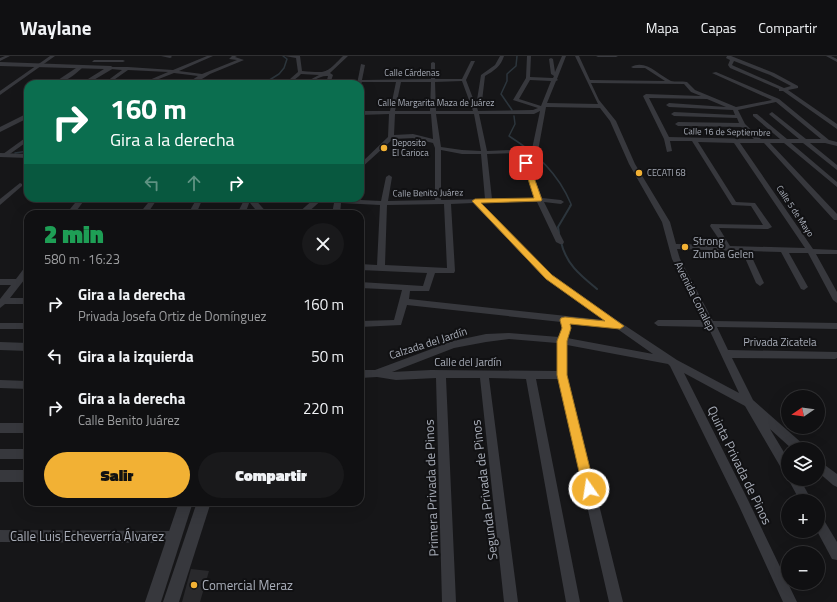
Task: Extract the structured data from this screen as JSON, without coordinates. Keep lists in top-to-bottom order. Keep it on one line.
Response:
{"streets":{"street":["Calle Cárdenas","Calle Margarita Maza de Juárez","Calle 16 de Septiembre","Calle Benito Juárez","Calle 5 de Mayo","Avenida Conalep","Privada Zicatela","Calzada del Jardín","Calle del Jardín","Quinta Privada de Pinos","Primera Privada de Pinos","Segunda Privada de Pinos","Calle Luis Echeverría Álvarez"]},"crossings":[["Calle 16 de Septiembre","Calle 5 de Mayo"],["Avenida Conalep","Privada Zicatela"],["Calzada del Jardín","Calle del Jardín"],["Calzada del Jardín","Quinta Privada de Pinos"],["Calle del Jardín","Primera Privada de Pinos"],["Calle del Jardín","Segunda Privada de Pinos"]],"places":["Deposito El Carioca","CECATI 68","Strong Zumba Gelen","Comercial Meraz"],"north":"left","page":{"header":"Waylane","nav":["Mapa","Capas","Compartir"],"turn":["160 m","Gira a la derecha"],"heading":["2 min","580 m · 16:23"],"list":[{"name":"Gira a la derecha","note":"Privada Josefa Ortiz de Domínguez","value":"160 m"},{"name":"Gira a la izquierda","value":"50 m"},{"name":"Gira a la derecha","note":"Calle Benito Juárez","value":"220 m"}],"map_buttons":["+","−"],"buttons":["Salir","Compartir"]}}
